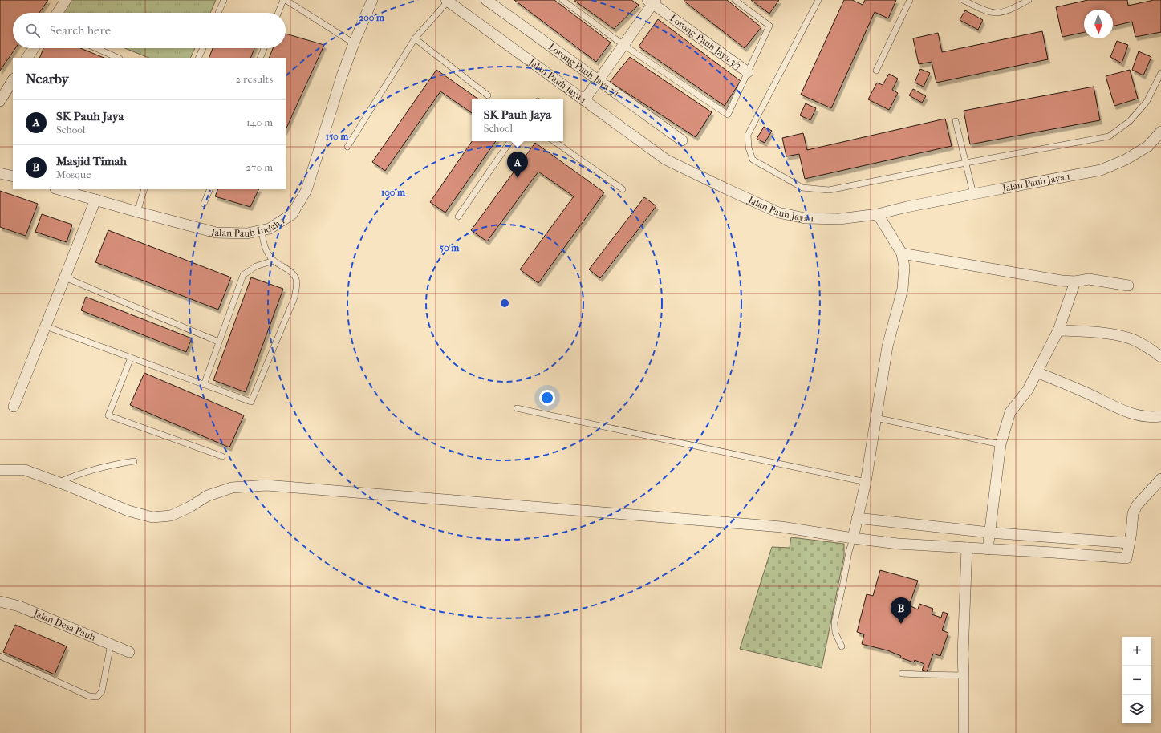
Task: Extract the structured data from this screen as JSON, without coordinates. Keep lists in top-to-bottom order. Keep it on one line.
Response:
{"streets":{"street":["Lorong Pauh Jaya 3/3","Lorong Pauh Jaya 3/1","Jalan Pauh Jaya 1","Jalan Pauh Indah 1","Jalan Desa Pauh"]},"north":"bottom","page":{"search":"Search here","heading":["Nearby","2 results"],"popup":["SK Pauh Jaya","School"],"list":[{"mark":"A","name":"SK Pauh Jaya","note":"School","value":"140 m"},{"mark":"B","name":"Masjid Timah","note":"Mosque","value":"270 m"}],"pins":["A","B"],"map_buttons":["+","−"]},"rings":["200 m","150 m","100 m","50 m"]}
